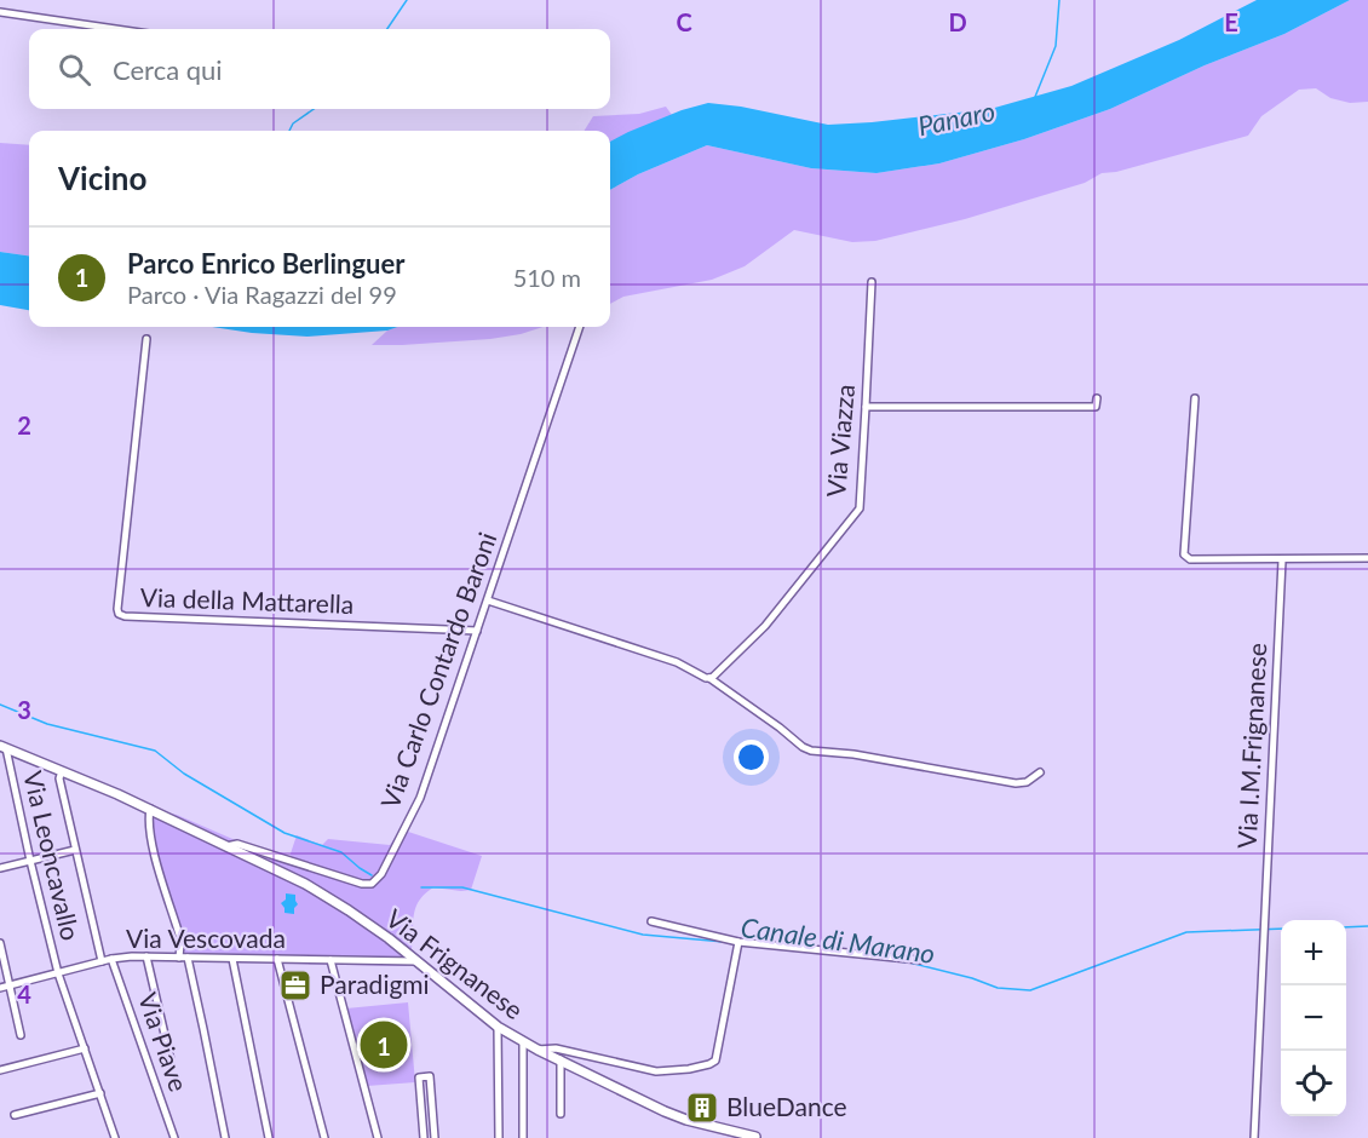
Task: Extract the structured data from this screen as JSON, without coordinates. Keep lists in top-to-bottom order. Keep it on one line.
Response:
{"streets":{"main road":["Via Frignanese"],"street":["Via Viazza","Via della Mattarella","Via Carlo Contardo Baroni","Via I.M.Frignanese","Via Leoncavallo","Via Vescovada","Via Piave"]},"crossings":[["Via della Mattarella","Via Carlo Contardo Baroni"],["Via Carlo Contardo Baroni","Via Frignanese"],["Via Leoncavallo","Via Vescovada"],["Via Leoncavallo","Via Frignanese"],["Via Vescovada","Via Frignanese"],["Via Vescovada","Via Piave"]],"water":["Panaro","Canale di Marano"],"places":{"office":["Paradigmi"],"building":["BlueDance"]},"page":{"search":"Cerca qui","heading":"Vicino","list":[{"mark":"1","name":"Parco Enrico Berlinguer","note":"Parco · Via Ragazzi del 99","value":"510 m"}],"map_buttons":["+","−"],"pins":"1"},"grid":{"columns":["C","D","E"],"rows":["2","3","4"]}}
